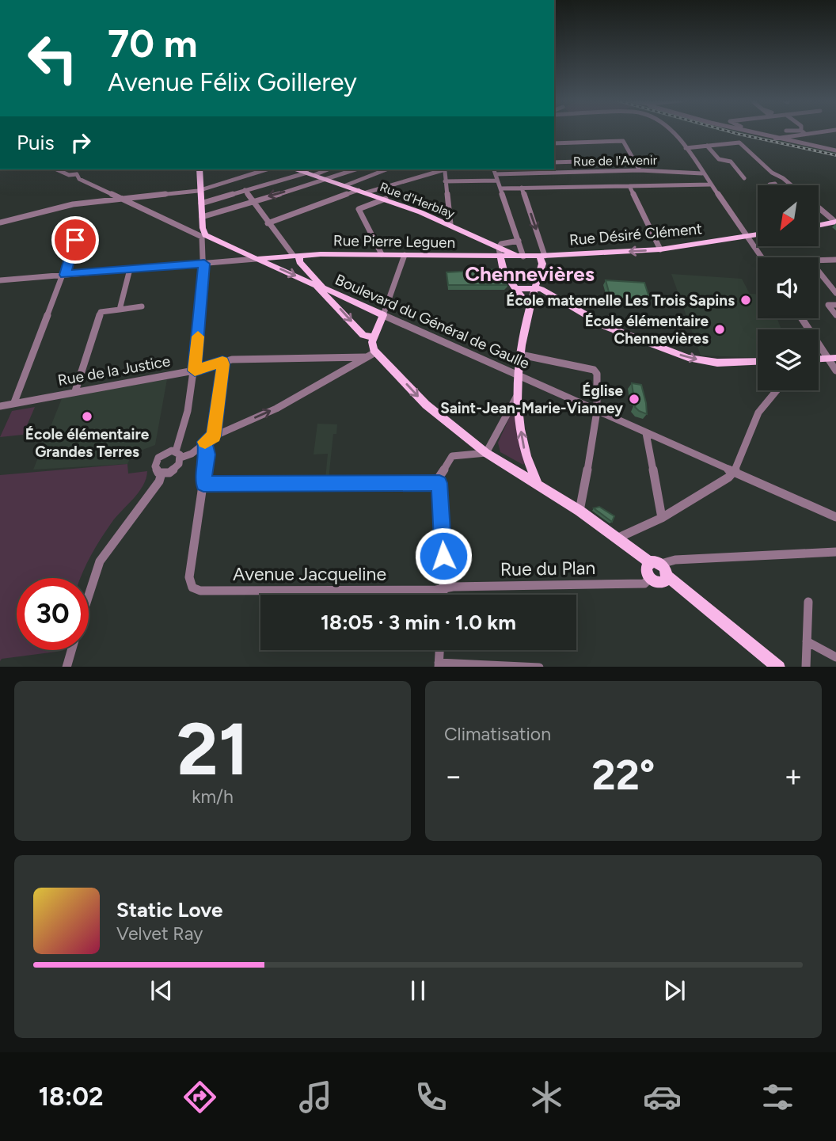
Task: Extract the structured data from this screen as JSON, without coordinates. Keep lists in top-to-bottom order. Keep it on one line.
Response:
{"streets":{"main road":["Rue d'Herblay","Rue Désiré Clément","Rue Pierre Leguen","Boulevard du Général de Gaulle"],"street":["Rue de l'Avenir","Rue de la Justice","Rue du Plan","Avenue Jacqueline"]},"crossings":[["Rue d'Herblay","Rue Désiré Clément"],["Rue d'Herblay","Rue Pierre Leguen"],["Rue Désiré Clément","Rue Pierre Leguen"],["Rue du Plan","Avenue Jacqueline"]],"one_way":["Rue Désiré Clément"],"districts":["Chennevières"],"places":["École maternelle Les Trois Sapins","École élémentaire Chennevières","Église Saint-Jean-Marie-Vianney","École élémentaire Grandes Terres"],"north":"bottom left","page":{"turn":["70 m","Avenue Félix Goillerey"],"then":"Puis","limit":"30","trip":"18:05 · 3 min · 1.0 km","tile":[["21","km/h"],"Climatisation"],"heat":["−","22°","+"],"song":["Static Love","Velvet Ray"],"tabs":"18:02"}}
